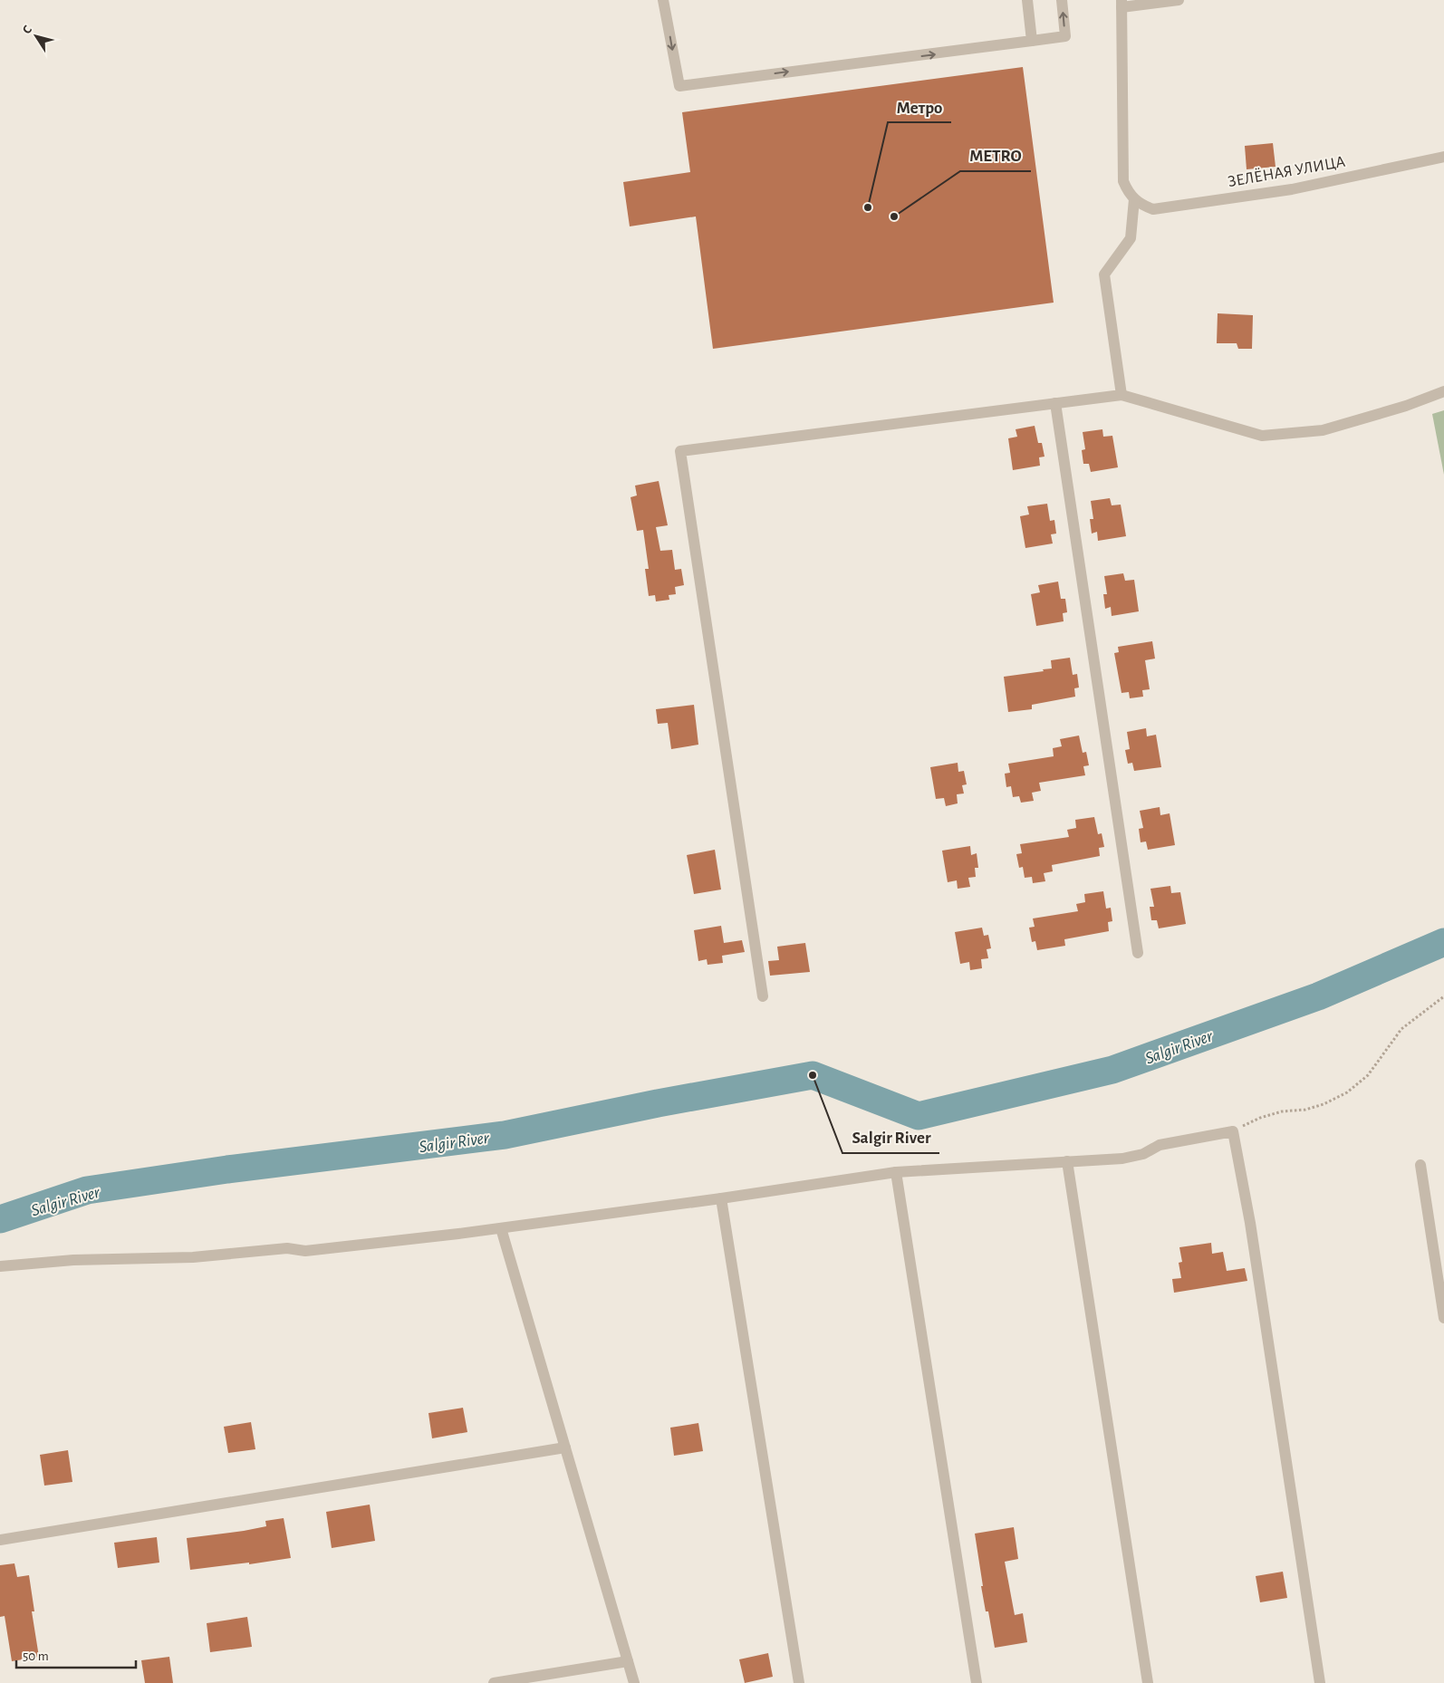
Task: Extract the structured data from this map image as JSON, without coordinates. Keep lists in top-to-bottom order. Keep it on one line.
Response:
{"streets":{"street":["ЗЕЛЁНАЯ УЛИЦА"]},"water":["Salgir River"],"places":["Метро","METRO","Salgir River"],"scale_bar":"50 m","north":"top left"}
